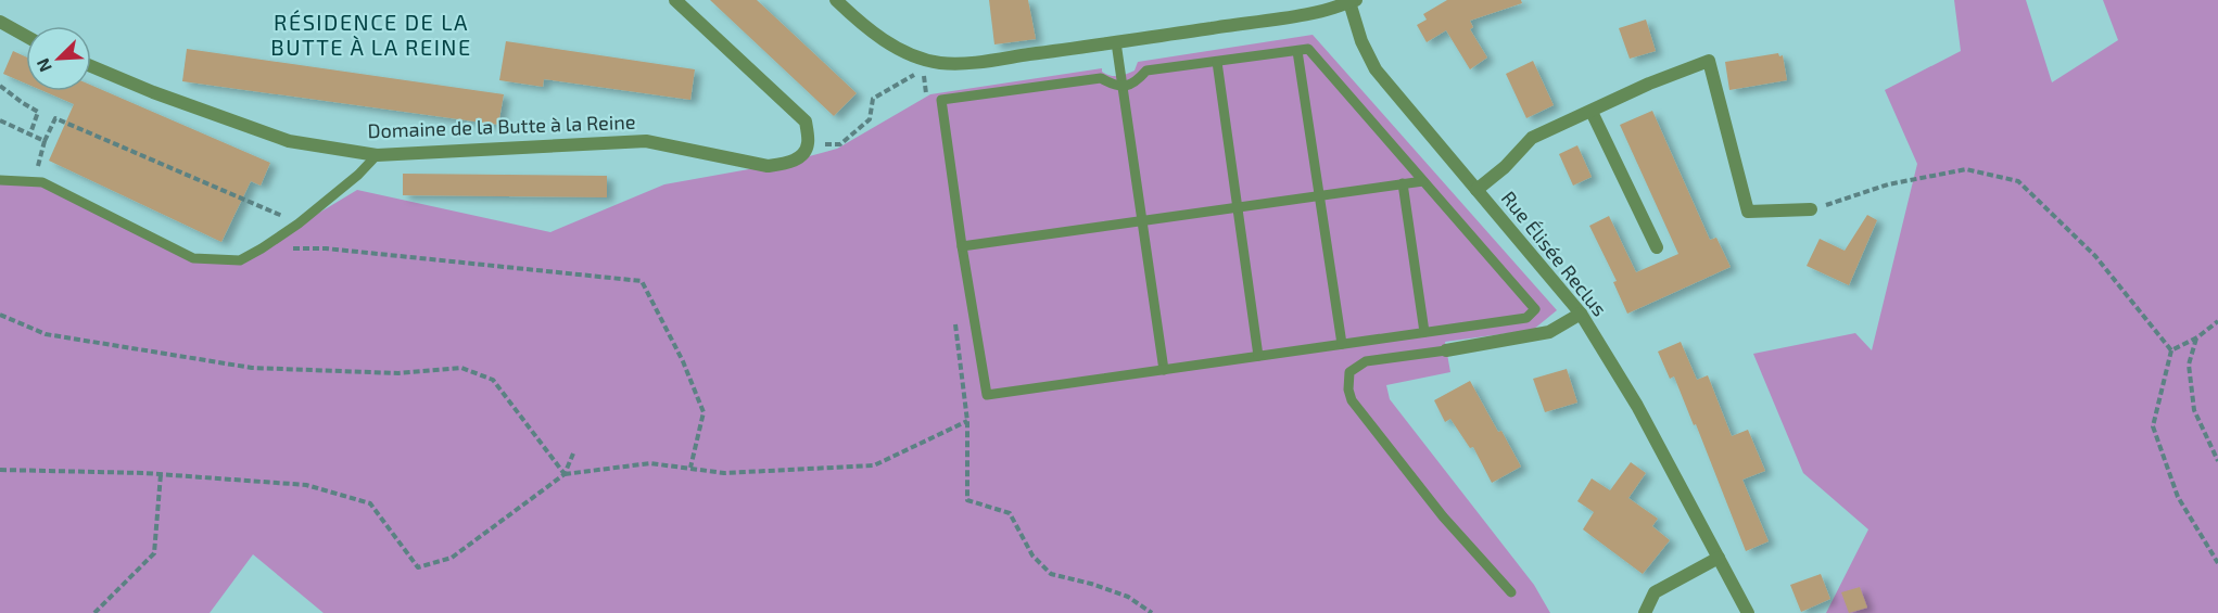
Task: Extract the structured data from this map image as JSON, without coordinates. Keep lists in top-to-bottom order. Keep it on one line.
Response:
{"streets":{"street":["Domaine de la Butte à la Reine","Rue Élisée Reclus"]},"districts":["RÉSIDENCE DE LA BUTTE À LA REINE"],"north":"bottom left"}
